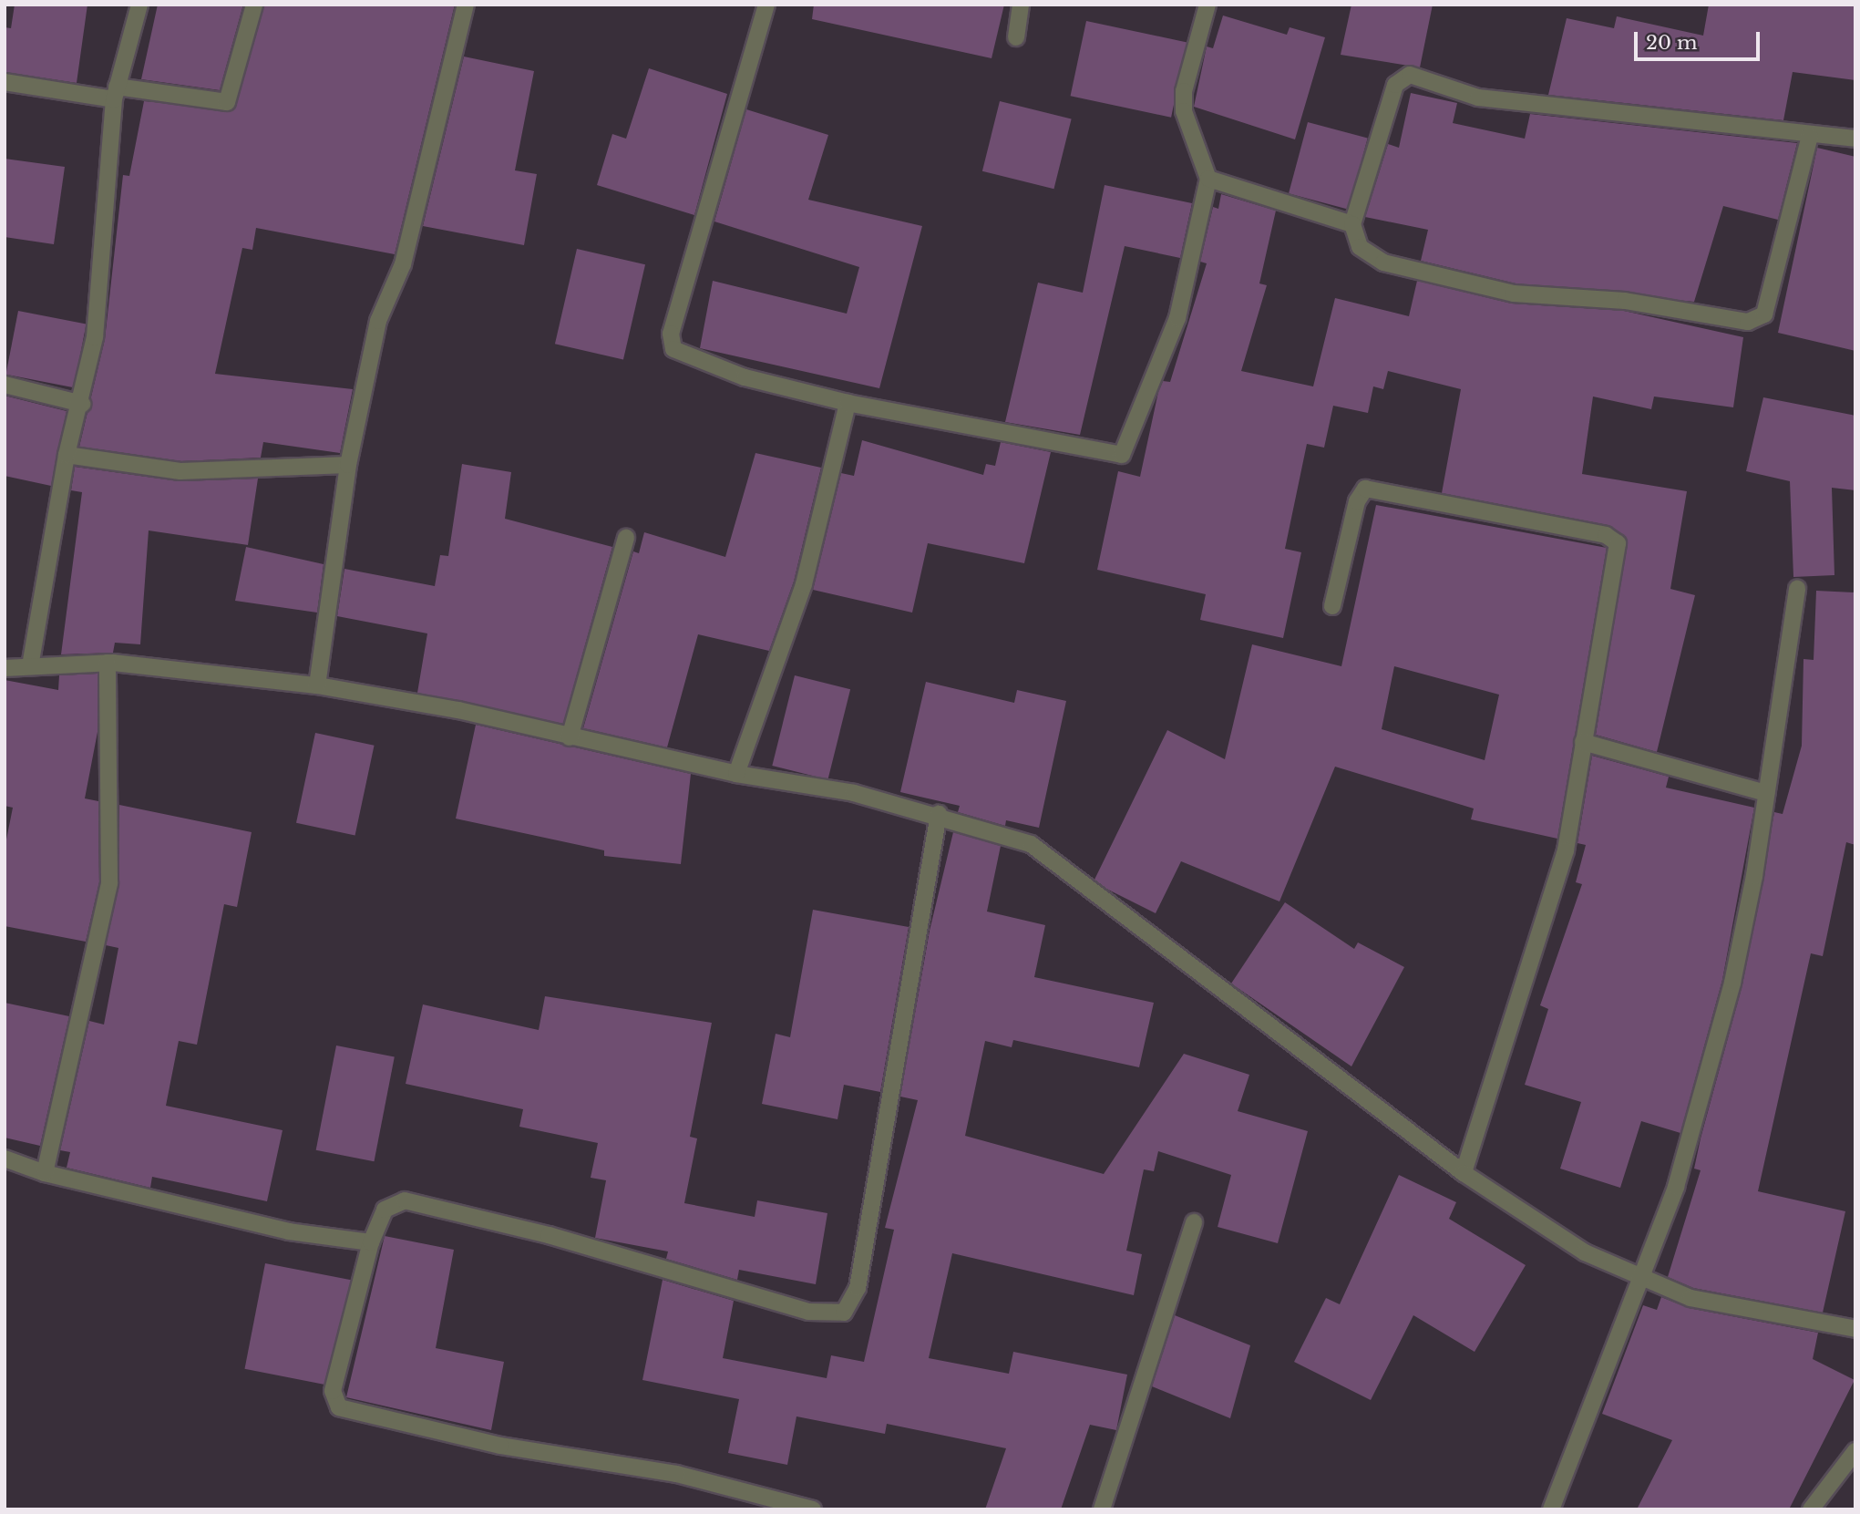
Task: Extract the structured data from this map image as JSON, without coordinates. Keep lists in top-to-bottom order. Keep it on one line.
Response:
{"scale_bar":"20 m"}
